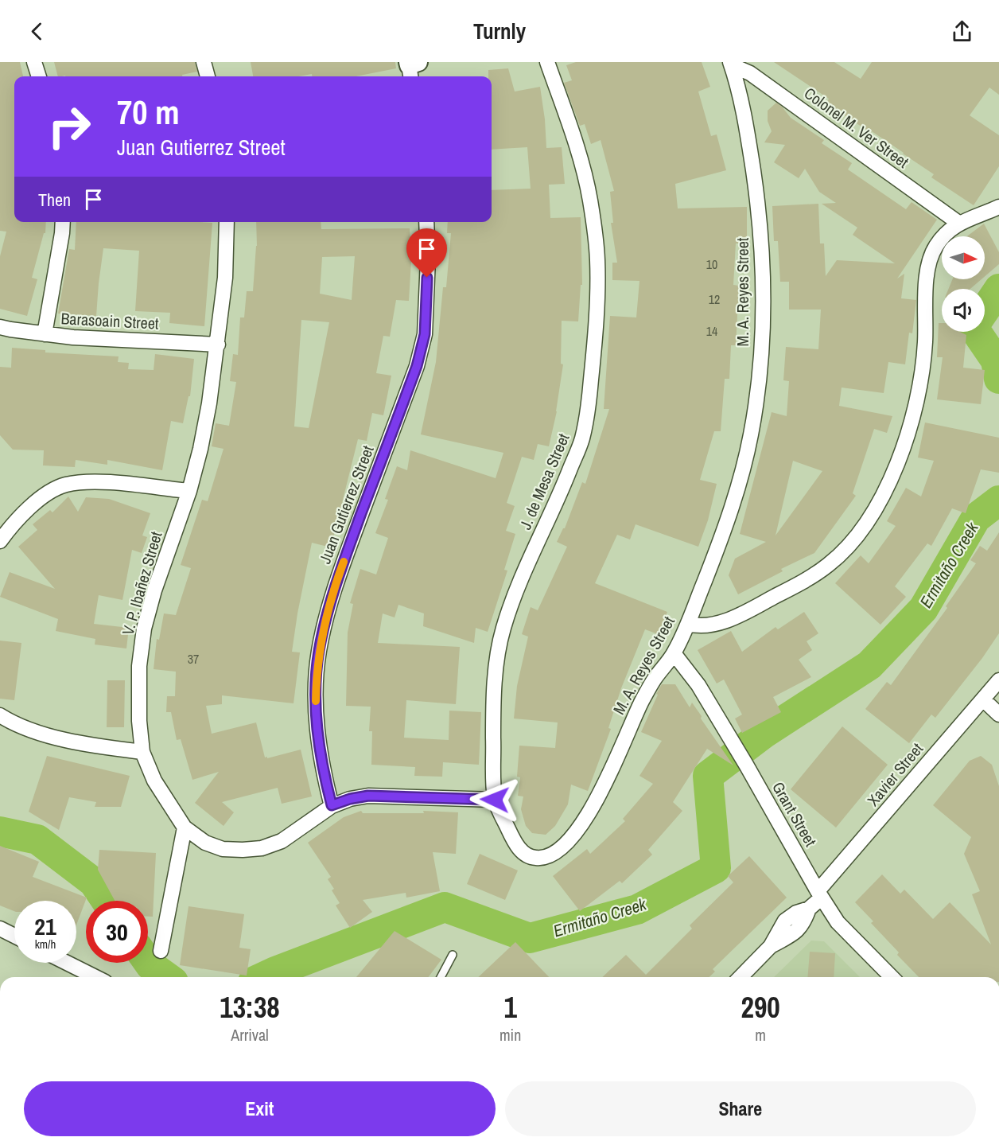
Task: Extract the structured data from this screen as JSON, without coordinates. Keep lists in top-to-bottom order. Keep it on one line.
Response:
{"streets":{"street":["Colonel M. Ver Street","M. A. Reyes Street","Barasoain Street","J. de Mesa Street","Juan Gutierrez Street","V. P. Ibañez Street","Xavier Street","Grant Street"]},"crossings":[["Colonel M. Ver Street","M. A. Reyes Street"],["M. A. Reyes Street","J. de Mesa Street"],["M. A. Reyes Street","Grant Street"],["Barasoain Street","V. P. Ibañez Street"],["Xavier Street","Grant Street"]],"water":["Ermitaño Creek"],"house_numbers":["10","12","14","37"],"north":"right","page":{"header":"Turnly","turn":["70 m","Juan Gutierrez Street"],"then":"Then","speed":"21 km/h","limit":"30","eta":["13:38","Arrival","1","min","290","m"],"buttons":["Exit","Share"]}}
